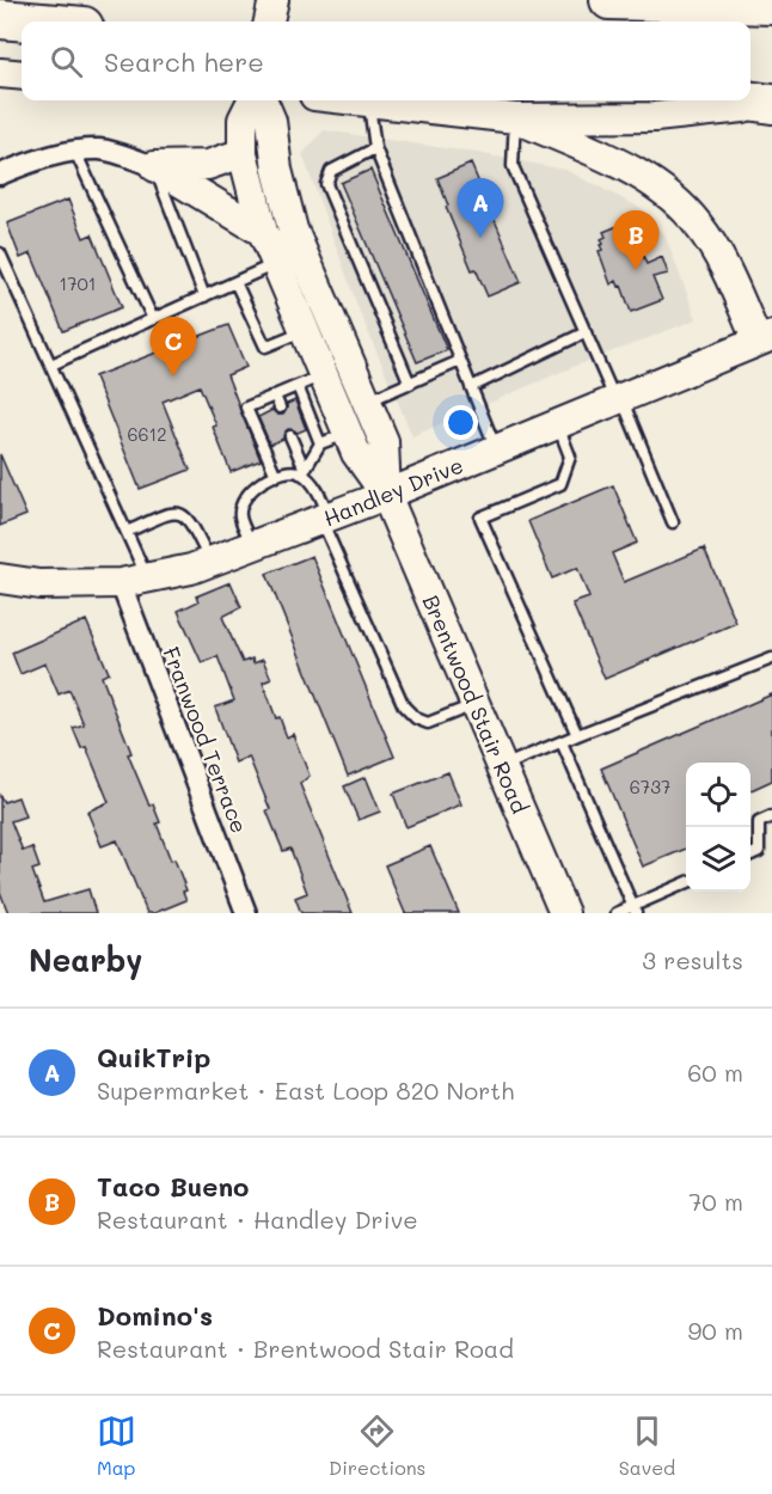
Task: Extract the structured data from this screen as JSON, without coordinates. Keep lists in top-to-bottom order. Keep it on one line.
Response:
{"streets":{"main road":["Handley Drive","Brentwood Stair Road"],"street":["Franwood Terrace"]},"crossings":[["Handley Drive","Brentwood Stair Road"],["Handley Drive","Franwood Terrace"]],"house_numbers":["1701","6612","6737"],"page":{"search":"Search here","pins":["A","B","C"],"heading":["Nearby","3 results"],"list":[{"mark":"A","name":"QuikTrip","note":"Supermarket · East Loop 820 North","value":"60 m"},{"mark":"B","name":"Taco Bueno","note":"Restaurant · Handley Drive","value":"70 m"},{"mark":"C","name":"Domino's","note":"Restaurant · Brentwood Stair Road","value":"90 m"}],"nav":["Map","Directions","Saved"]}}
